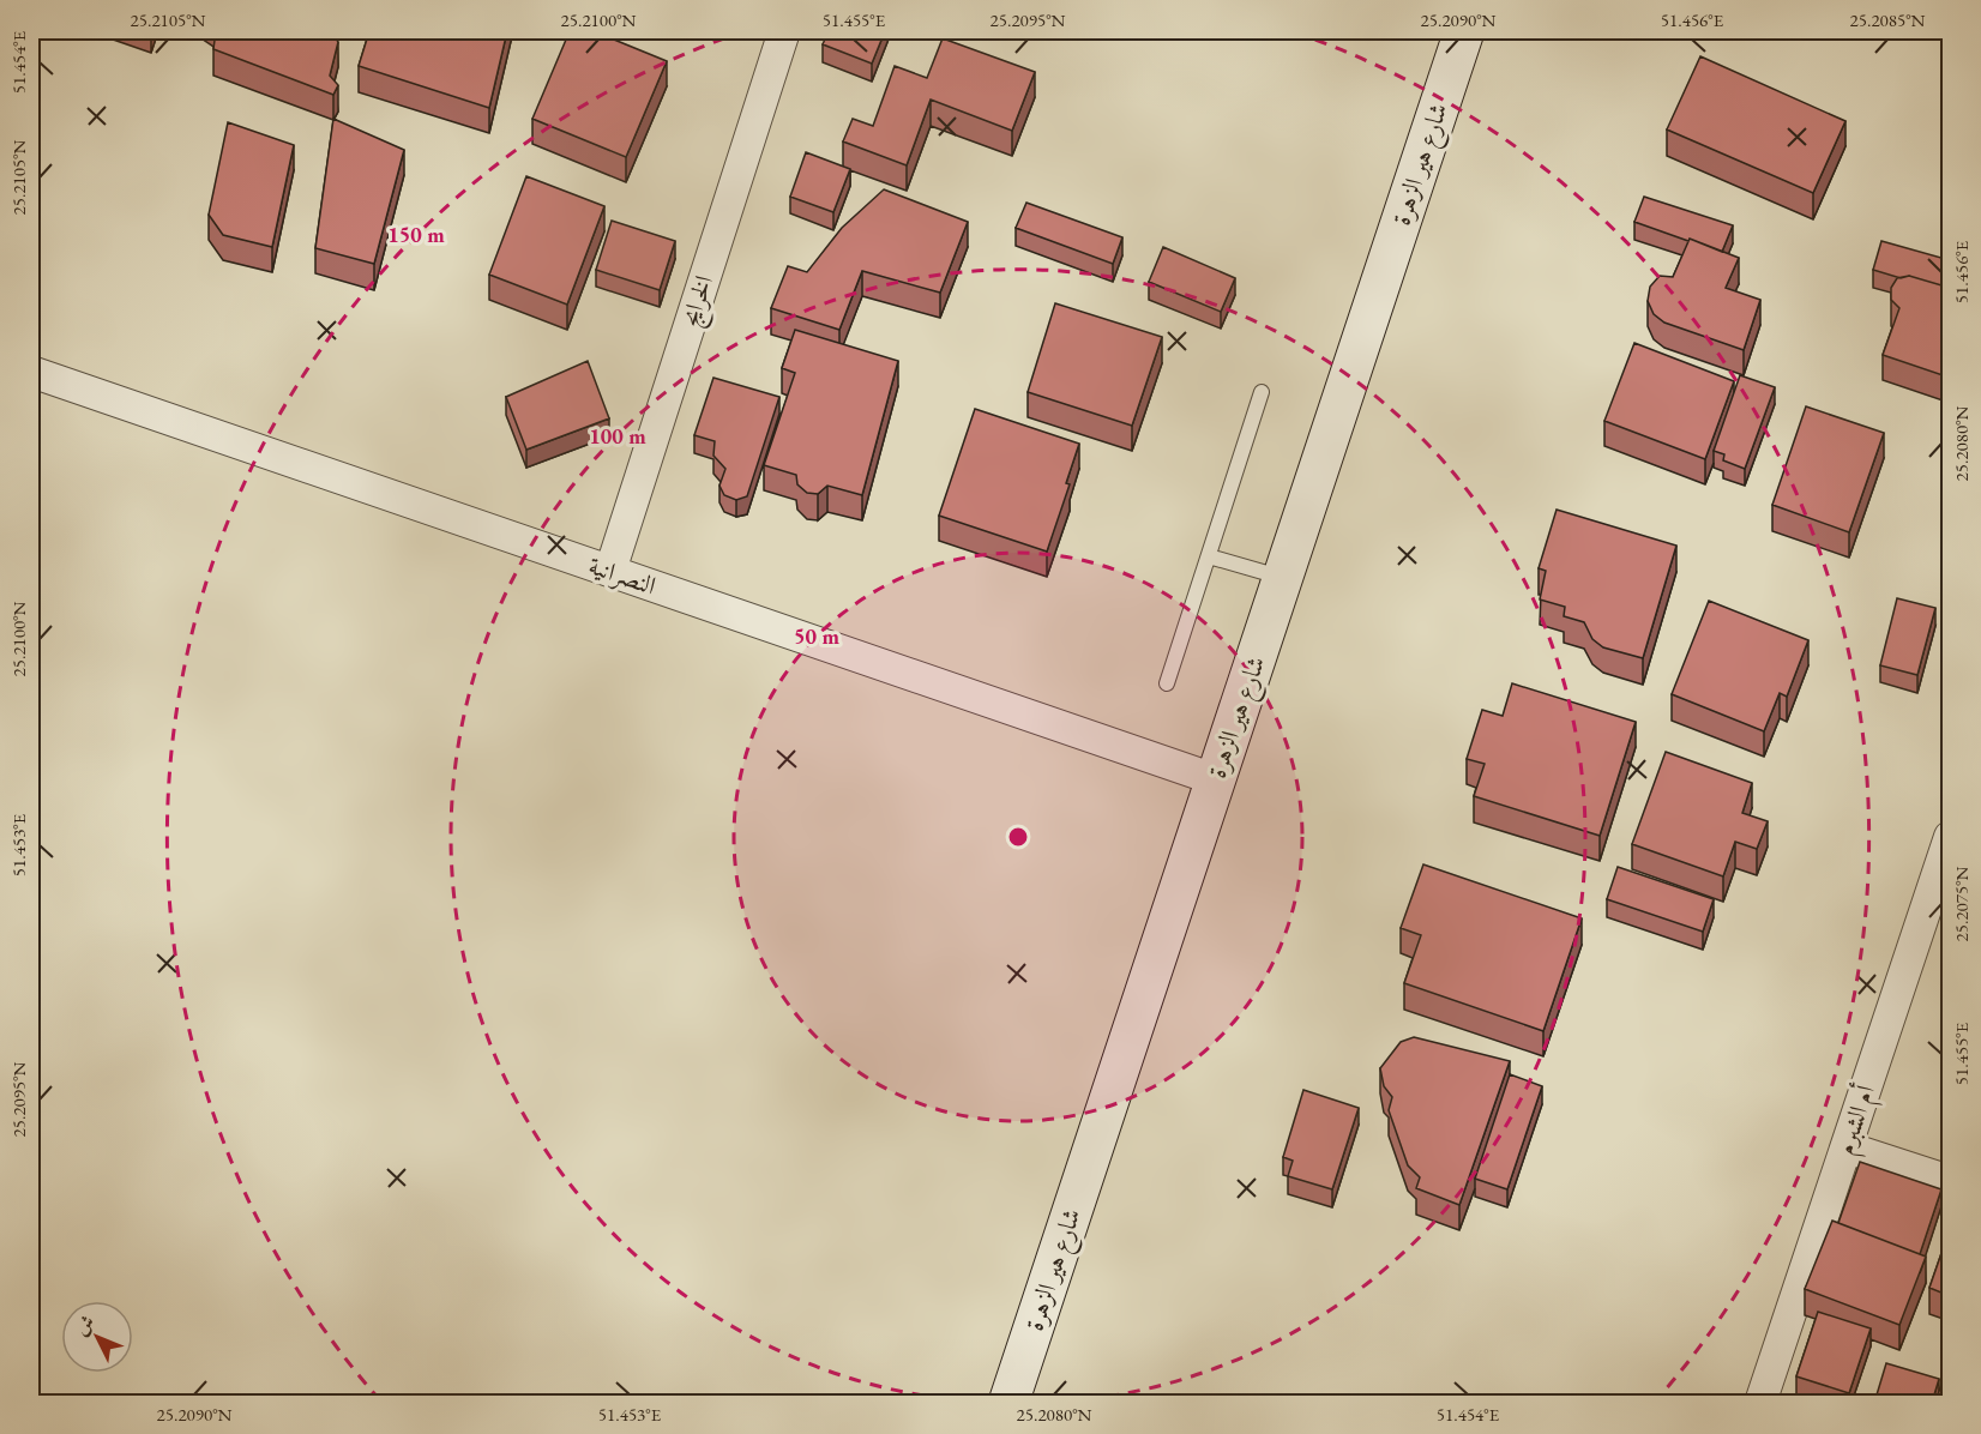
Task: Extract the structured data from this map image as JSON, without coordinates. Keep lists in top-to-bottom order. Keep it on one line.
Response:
{"streets":{"street":["شارع هير الزهرة","الخرايج","النصرانية","أم الشبرم"]},"crossings":[["شارع هير الزهرة","النصرانية"],["الخرايج","النصرانية"]],"north":"top left","coordinates":["25.2105°N","25.2100°N","51.455°E","25.2095°N","25.2090°N","51.456°E","25.2085°N","51.454°E","25.2080°N","51.453°E","25.2075°N"],"rings":["150 m","100 m","50 m"]}
